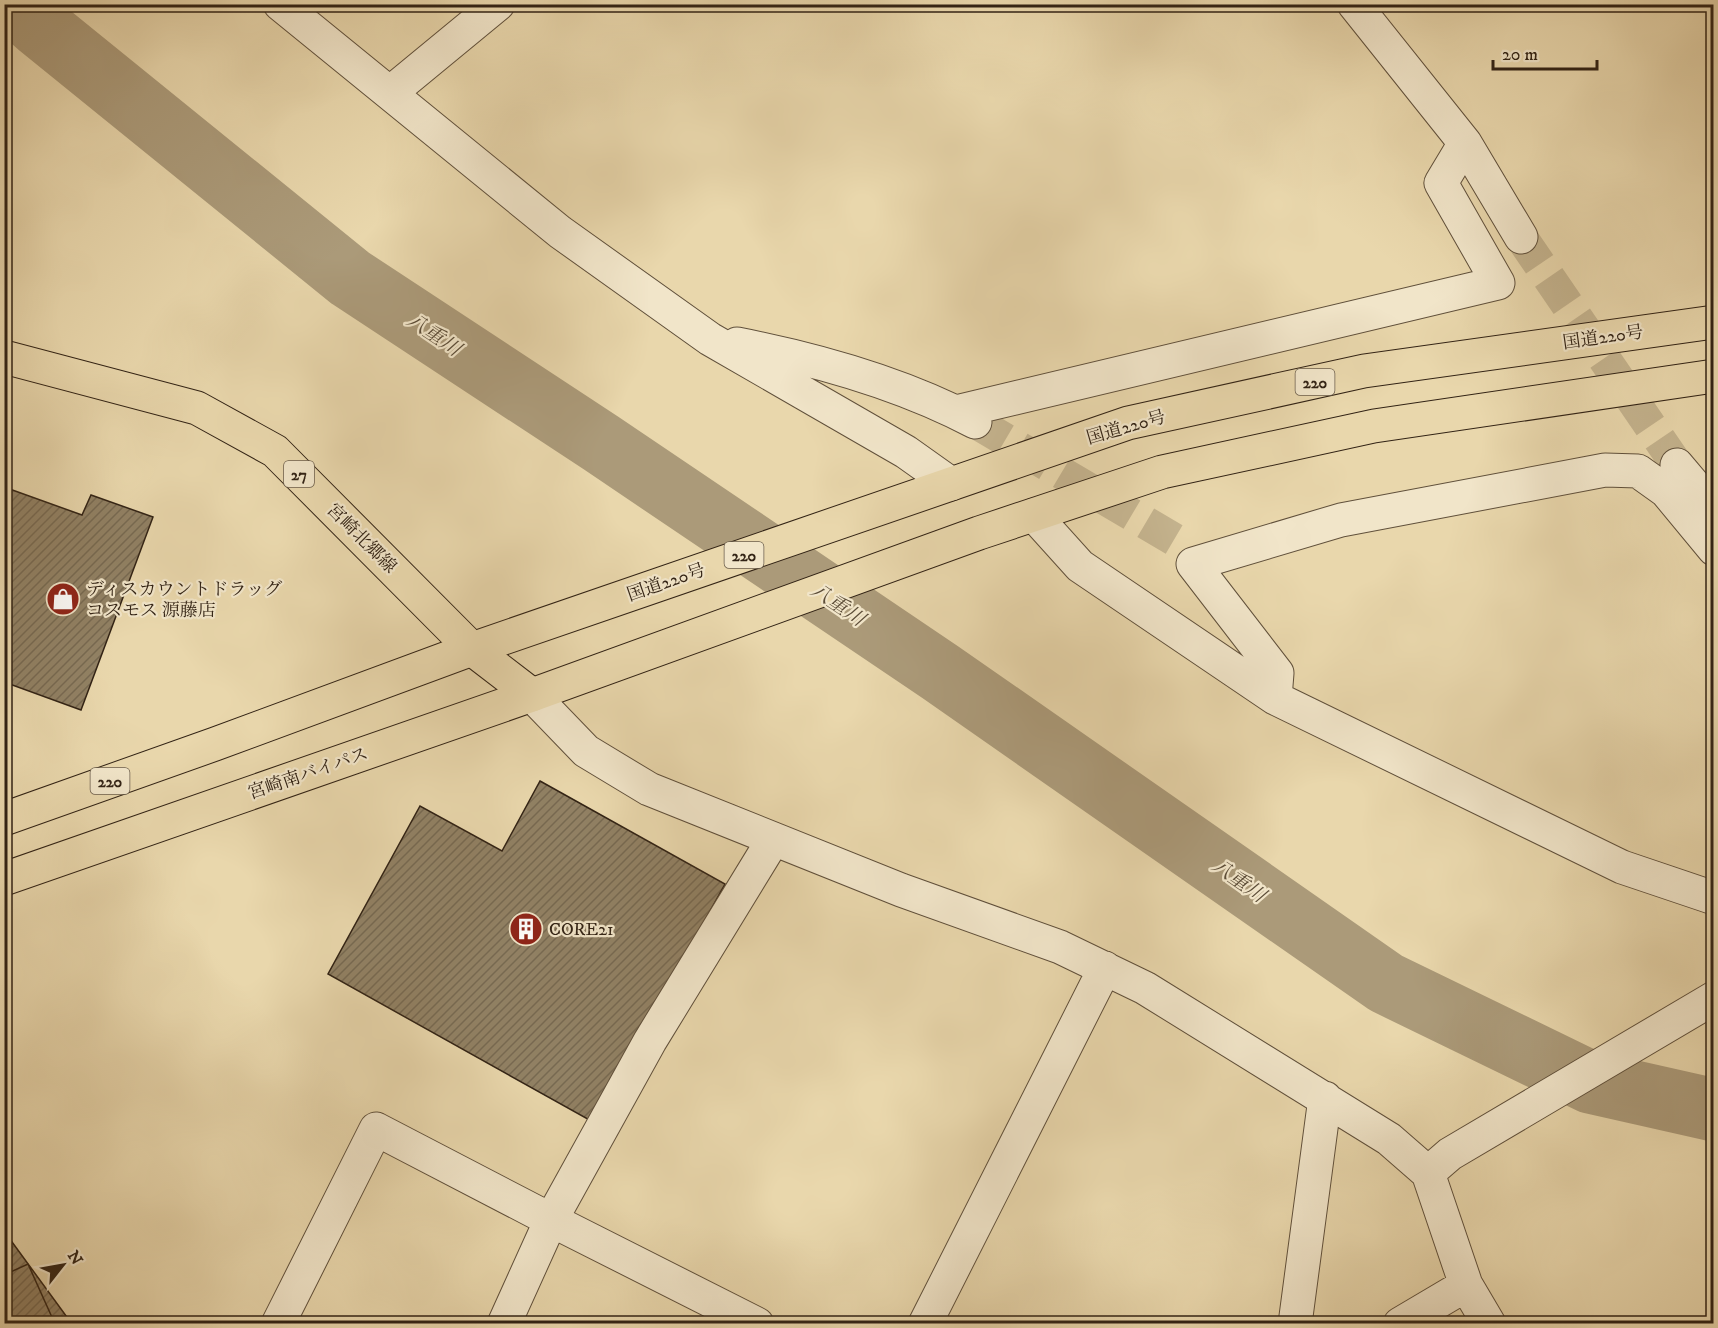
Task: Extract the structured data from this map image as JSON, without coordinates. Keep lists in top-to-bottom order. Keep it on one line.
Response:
{"streets":{"main road":["国道220号","220","27","宮崎北郷線","宮崎南バイパス"]},"crossings":[["国道220号","220"],["国道220号","宮崎北郷線"],["220","宮崎北郷線"],["宮崎北郷線","宮崎南バイパス"]],"water":["八重川"],"places":{"shop":["ディスカウントドラッグ コスモス 源藤店"],"building":["CORE21"]},"scale_bar":"20 m","north":"top right"}
